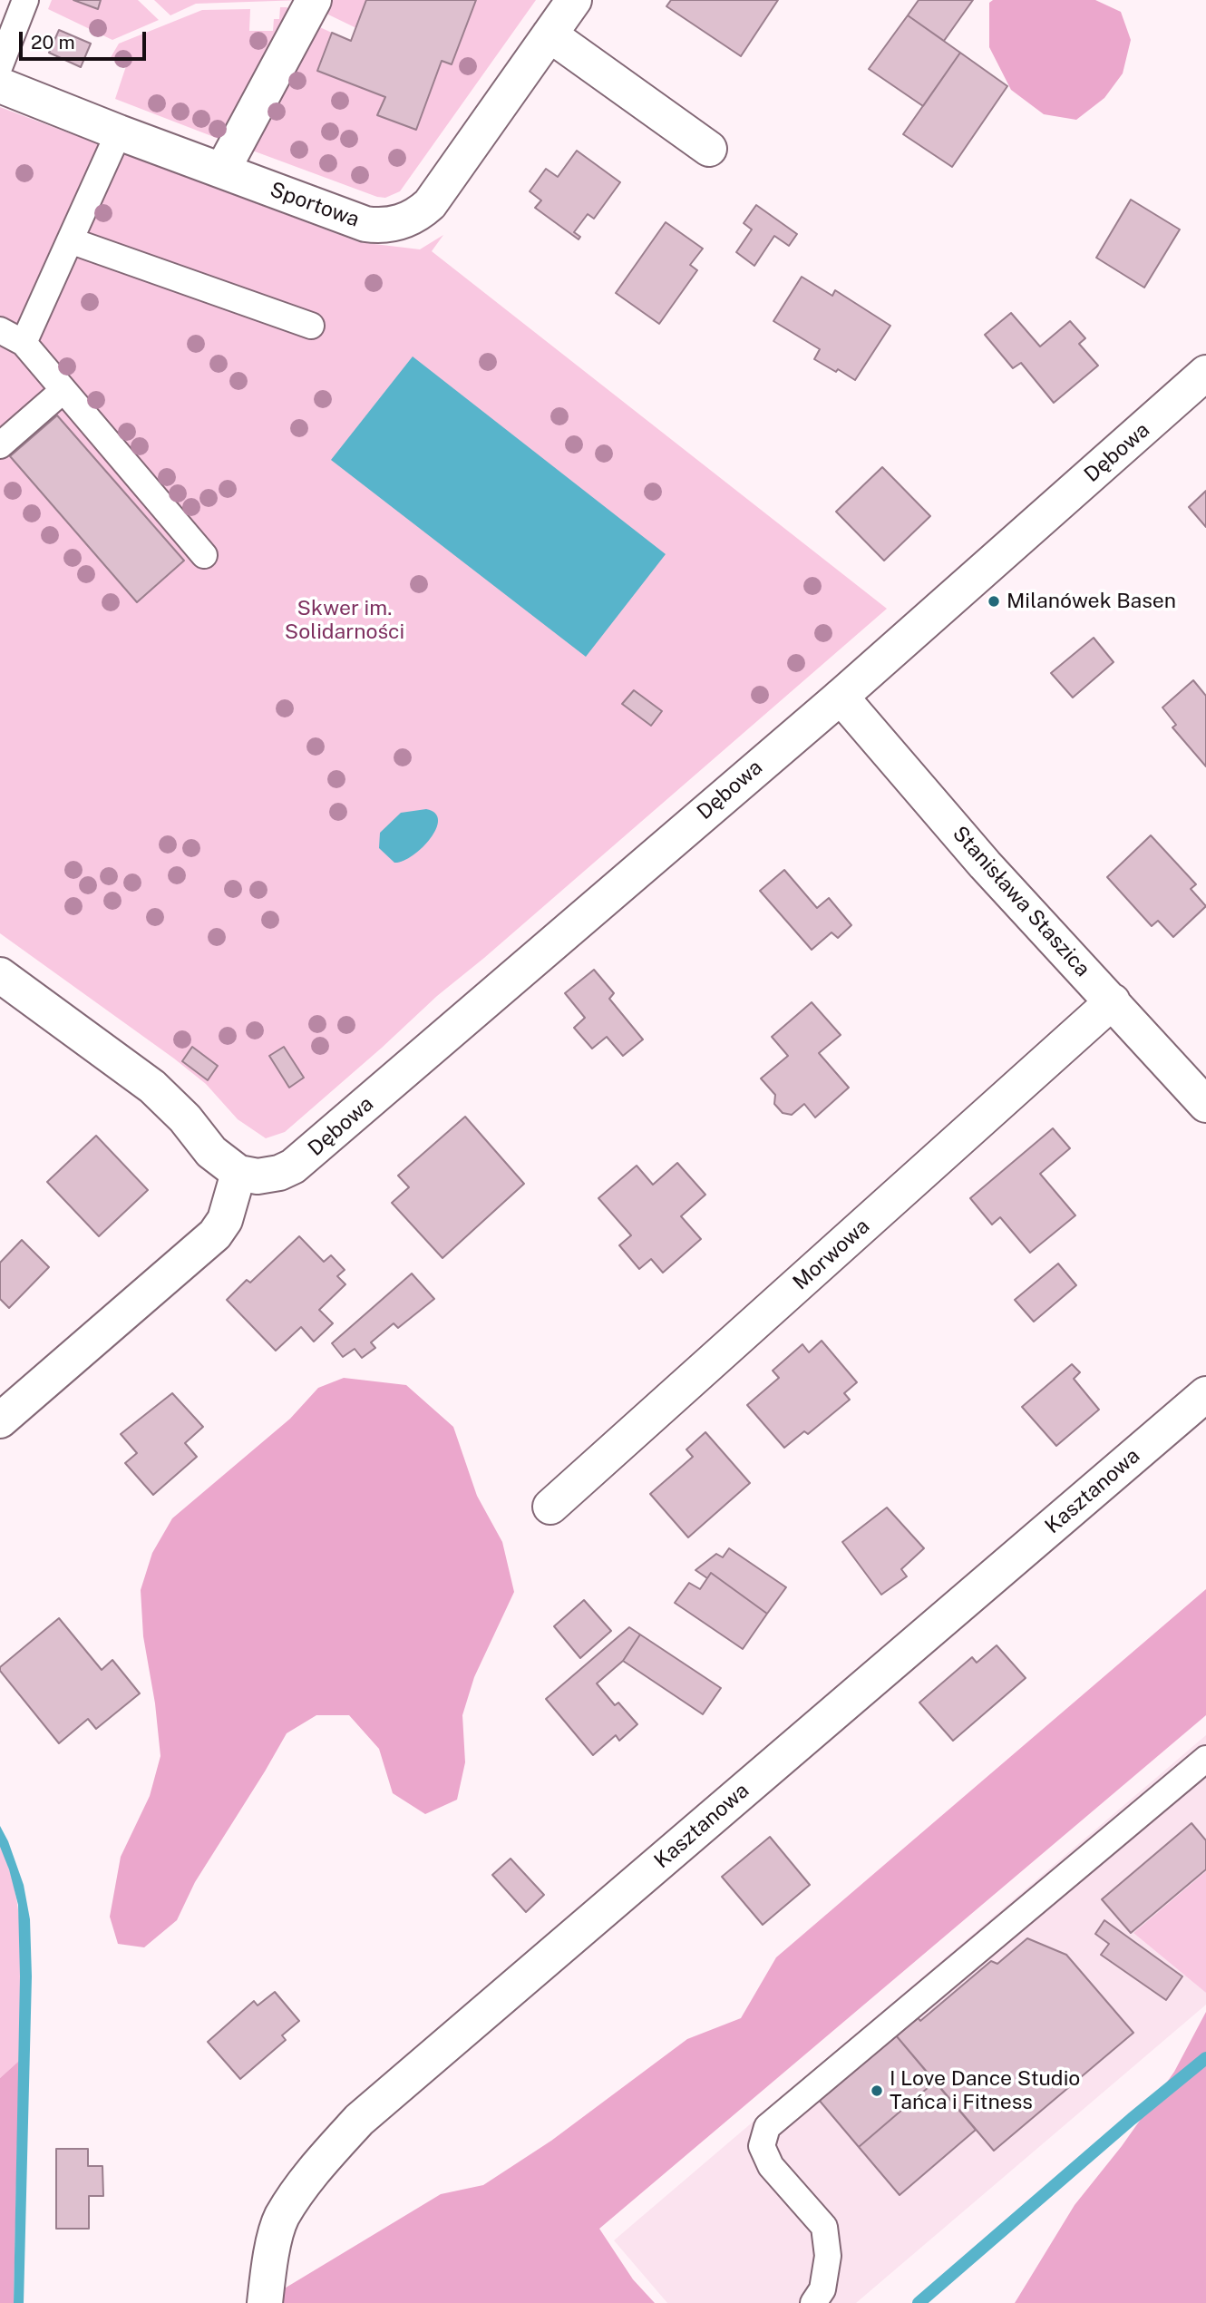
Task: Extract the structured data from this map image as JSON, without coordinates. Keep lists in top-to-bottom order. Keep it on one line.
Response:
{"streets":{"street":["Sportowa","Dębowa","Stanisława Staszica","Morwowa","Kasztanowa"]},"crossings":[["Dębowa","Stanisława Staszica"],["Stanisława Staszica","Morwowa"]],"parks":["Skwer im. Solidarności"],"places":["Milanówek Basen","I Love Dance Studio Tańca i Fitness"],"scale_bar":"20 m"}
